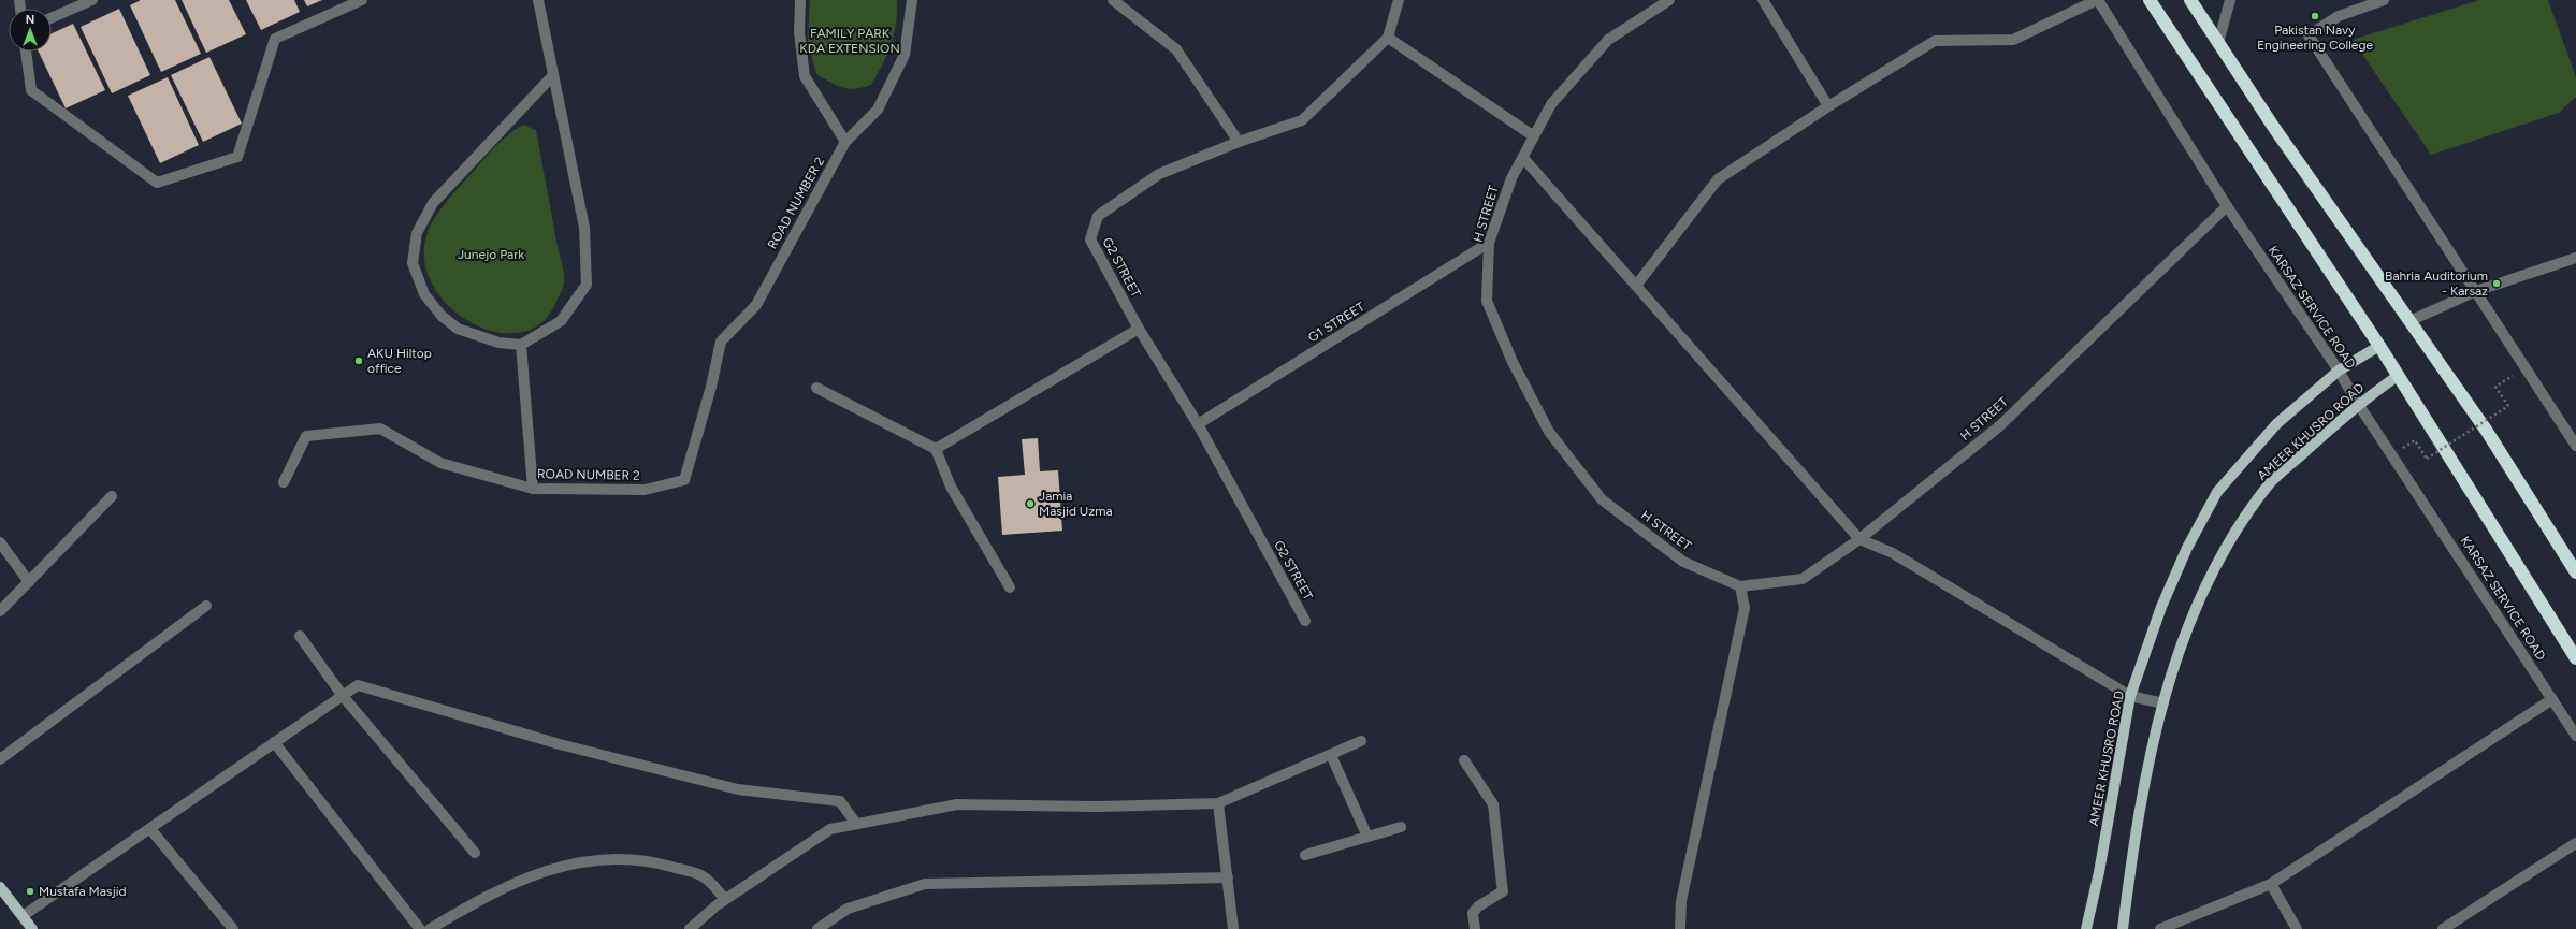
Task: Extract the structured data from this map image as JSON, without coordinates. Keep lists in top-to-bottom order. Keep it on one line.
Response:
{"streets":{"main road":["AMEER KHUSRO ROAD"],"street":["ROAD NUMBER 2","H STREET","G2 STREET","KARSAZ SERVICE ROAD","G1 STREET"]},"crossings":[["H STREET","KARSAZ SERVICE ROAD"],["H STREET","G1 STREET"],["G2 STREET","G1 STREET"],["KARSAZ SERVICE ROAD","AMEER KHUSRO ROAD"]],"parks":["FAMILY PARK KDA EXTENSION","Junejo Park"],"places":["Pakistan Navy Engineering College","Bahria Auditorium - Karsaz","AKU Hiltop office","Jamia Masjid Uzma","Mustafa Masjid"],"north":"top"}
